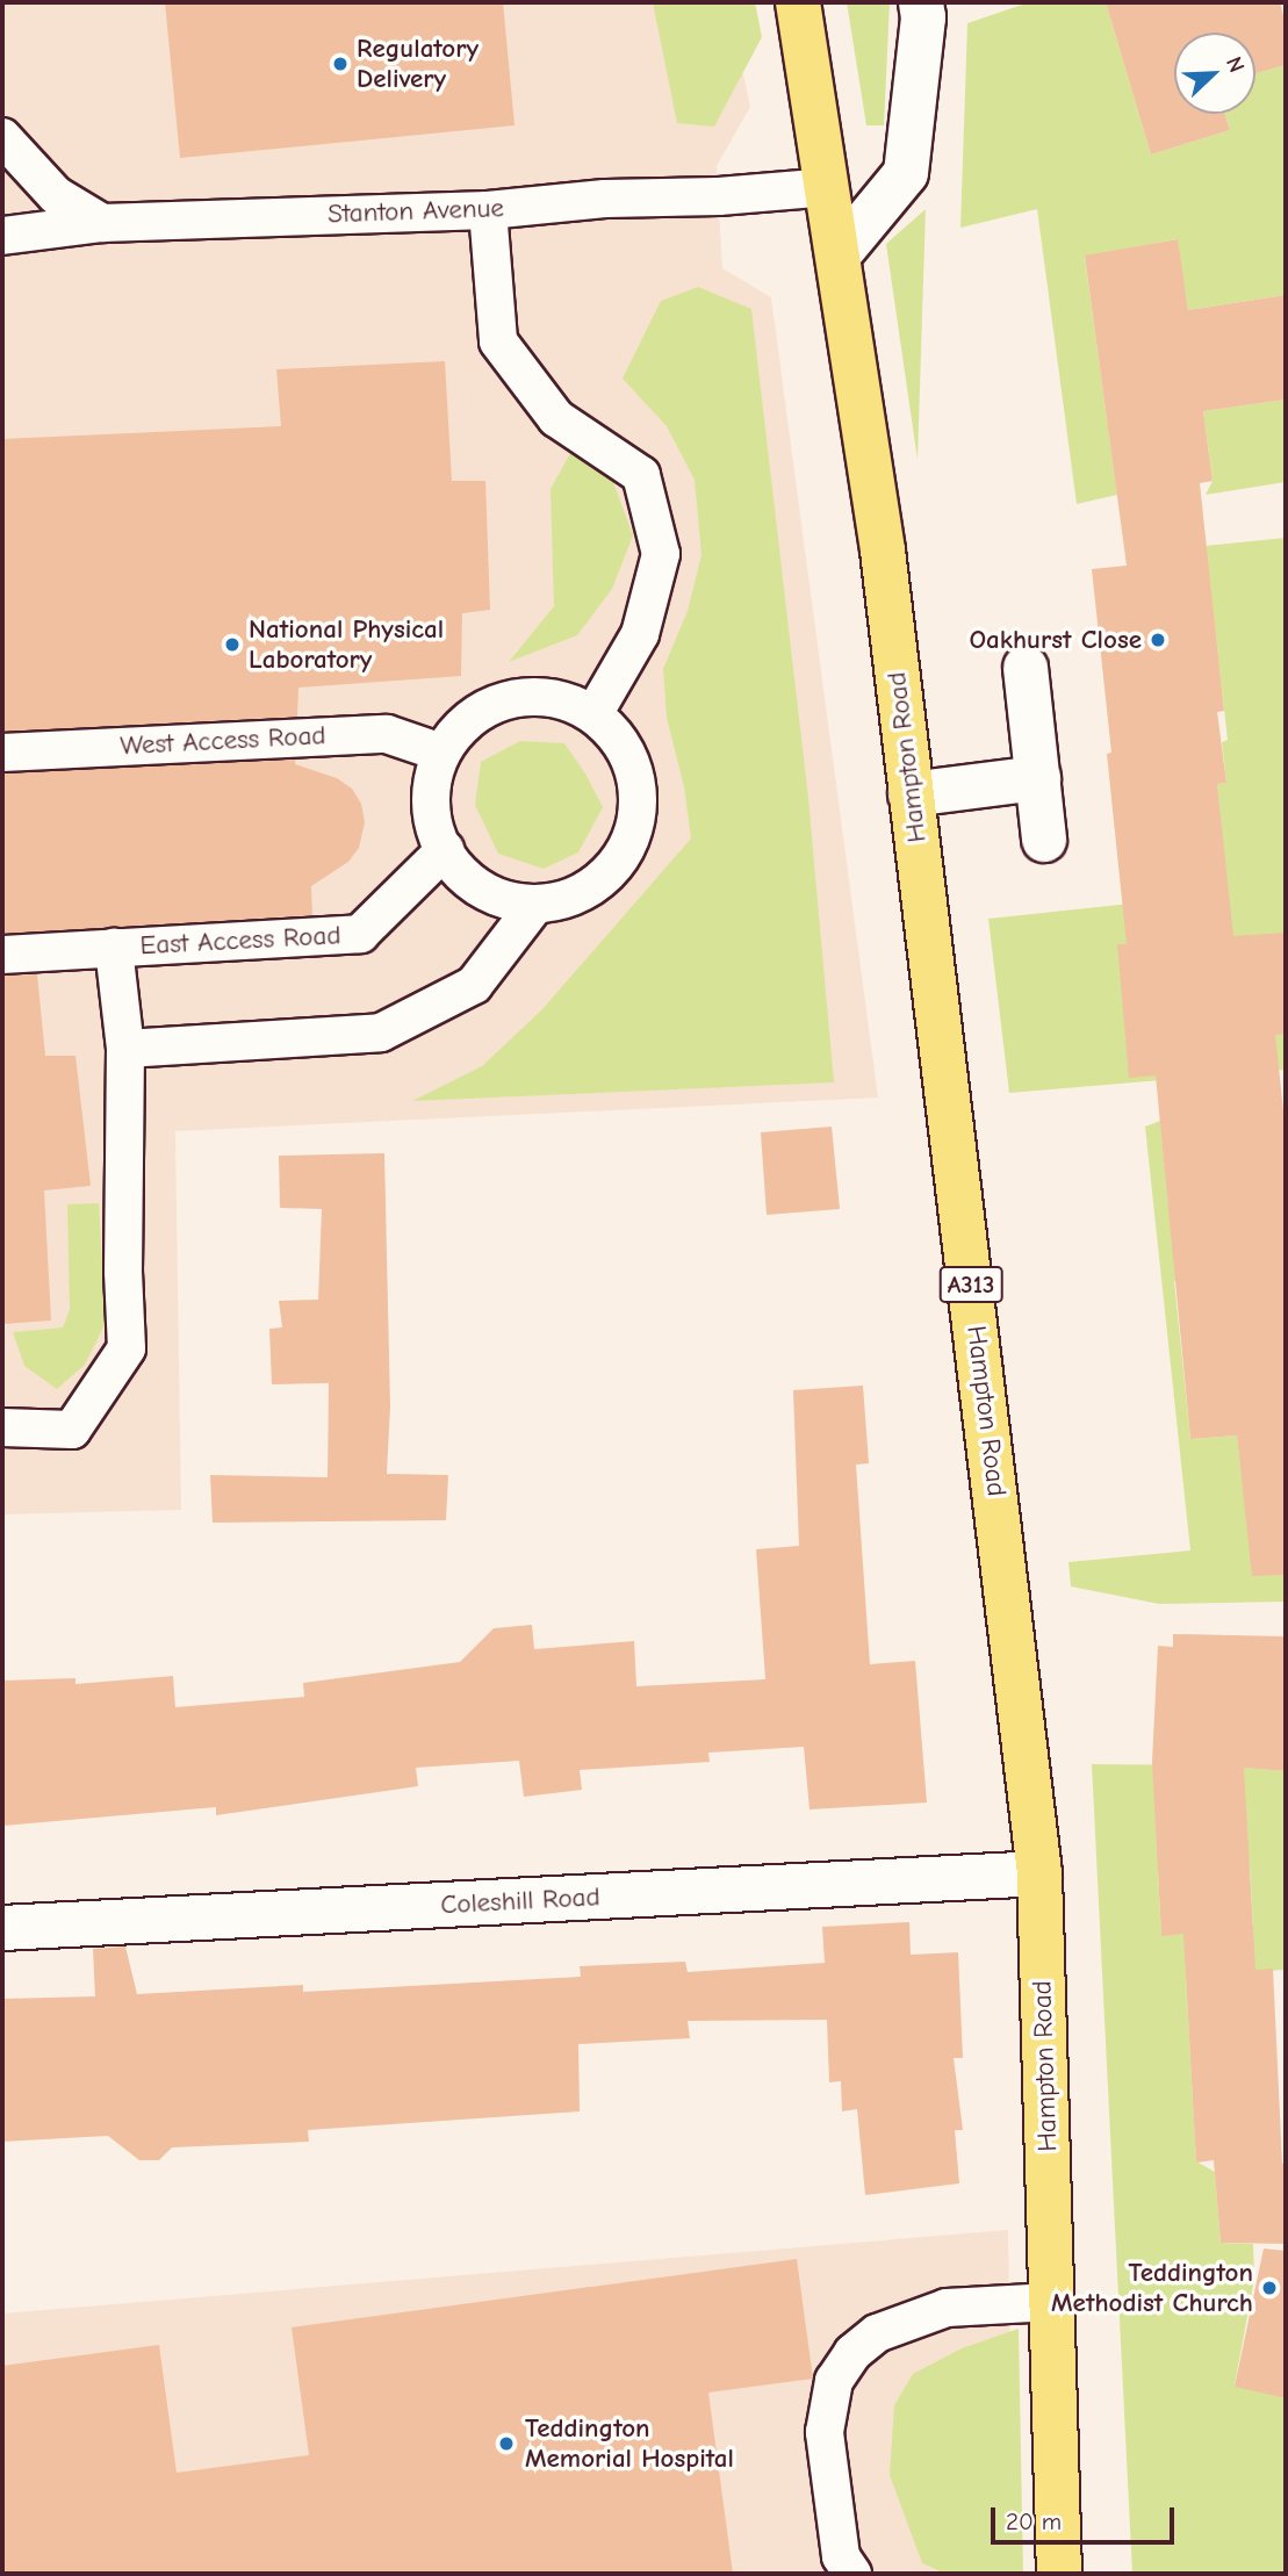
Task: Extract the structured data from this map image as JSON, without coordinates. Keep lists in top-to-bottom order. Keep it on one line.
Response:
{"streets":{"main road":["Hampton Road","A313"],"street":["Coleshill Road"],"lane":["Stanton Avenue","West Access Road","East Access Road"]},"crossings":[["Stanton Avenue","Hampton Road"],["West Access Road","East Access Road"],["Hampton Road","Coleshill Road"]],"places":["Regulatory Delivery","Oakhurst Close","National Physical Laboratory","Teddington Methodist Church","Teddington Memorial Hospital"],"scale_bar":"20 m","north":"top right"}
